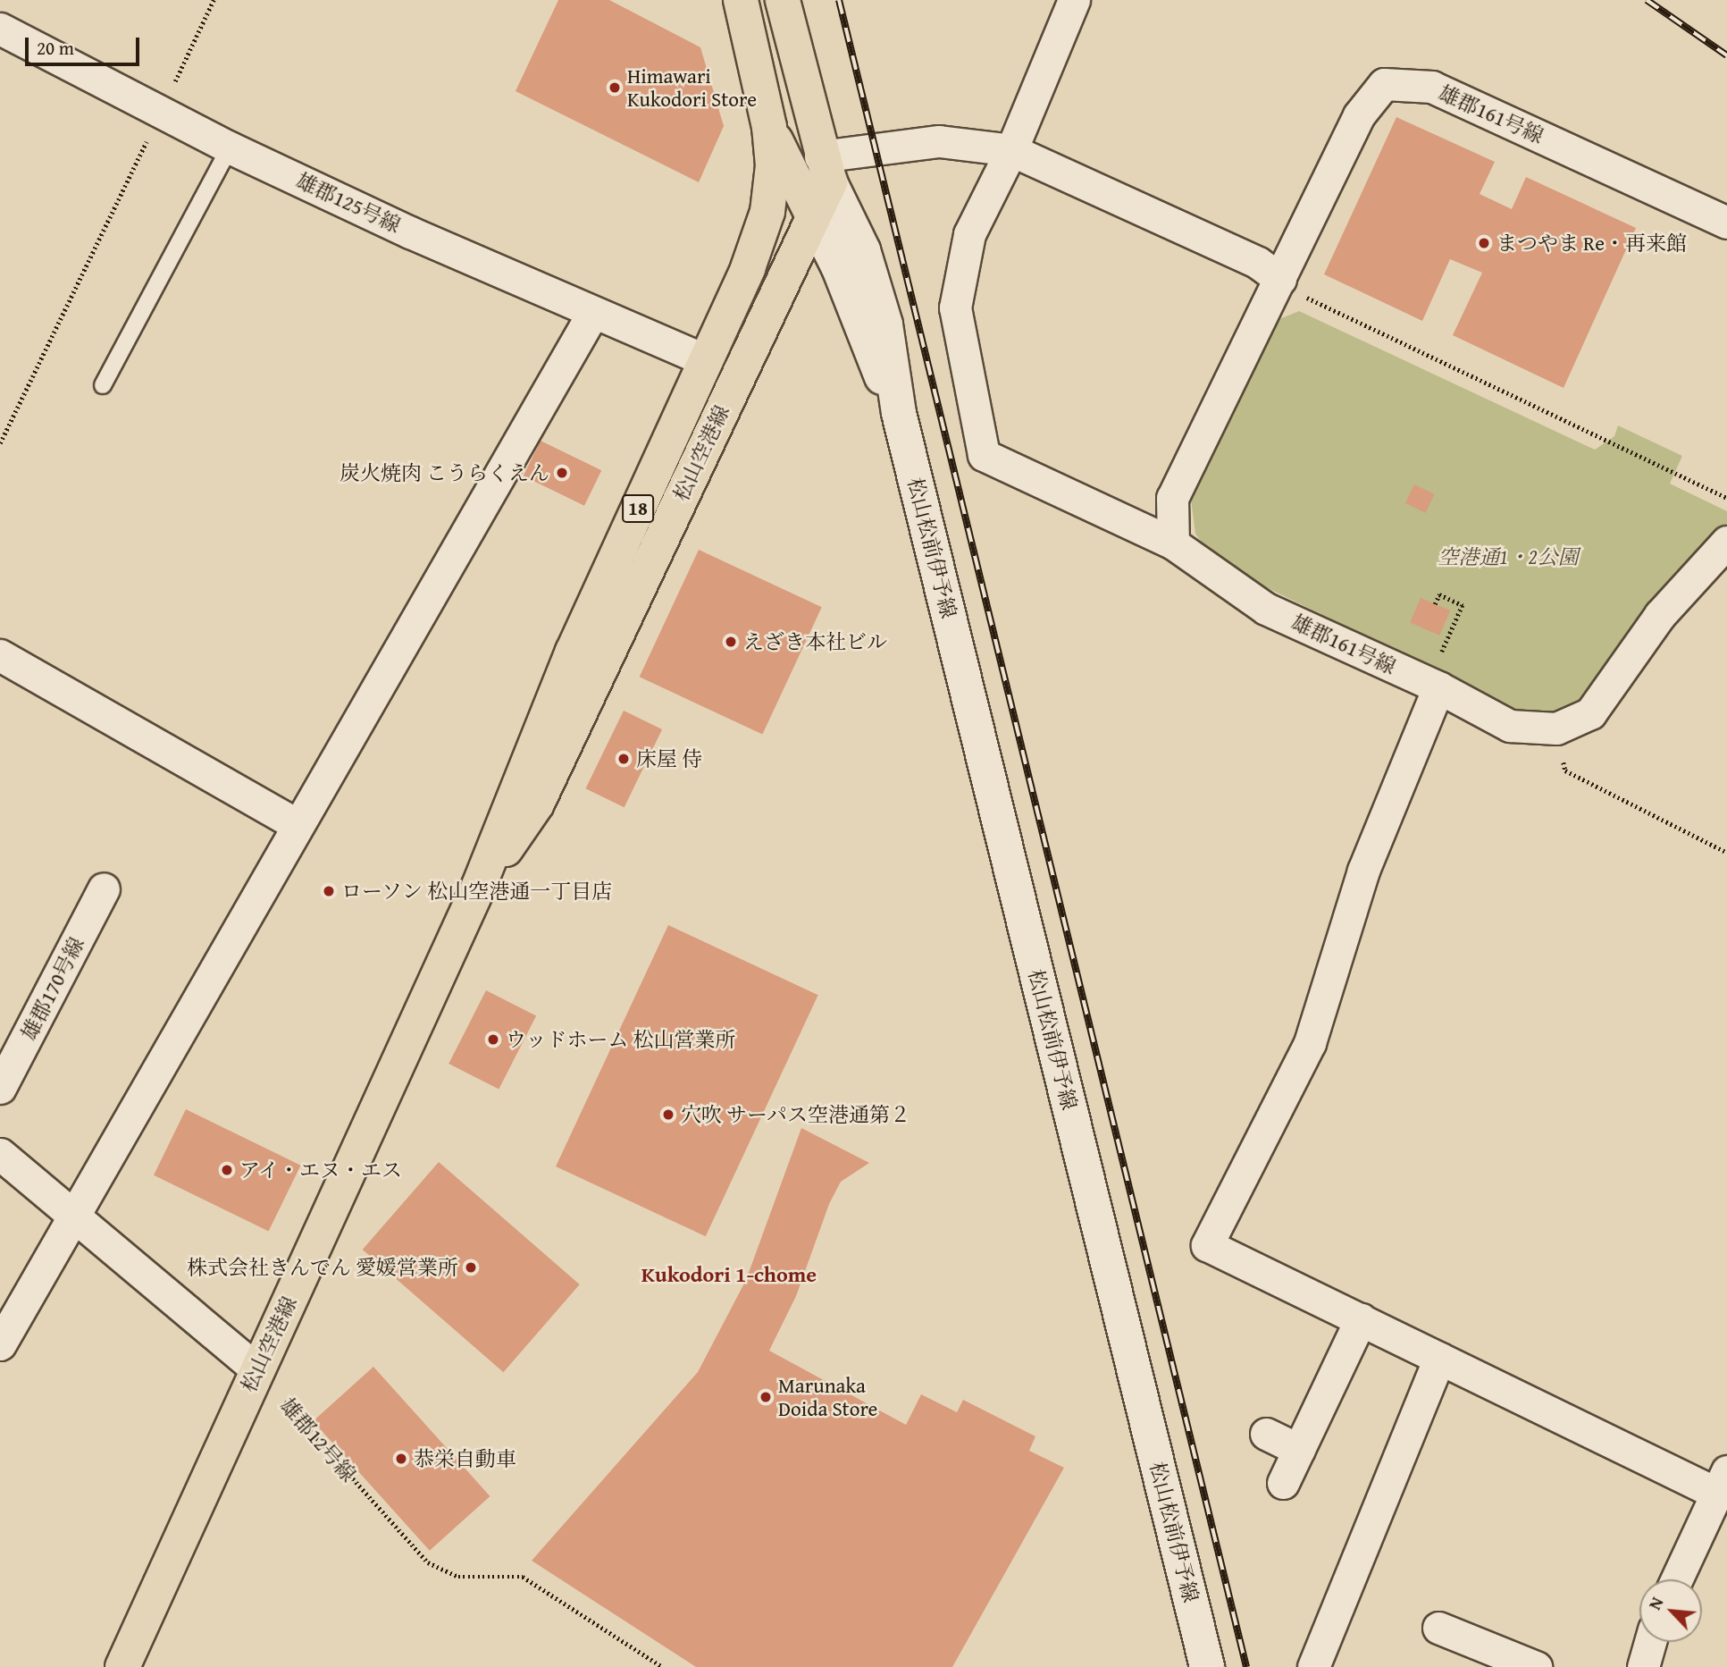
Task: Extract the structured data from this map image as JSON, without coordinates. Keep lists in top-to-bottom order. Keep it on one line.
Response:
{"streets":{"main road":["松山空港線","18","松山松前伊予線"],"street":["雄郡161号線","雄郡125号線","雄郡170号線"],"path":["雄郡12号線"]},"crossings":[["雄郡125号線","松山空港線"],["雄郡125号線","18"],["松山空港線","18"],["松山空港線","雄郡12号線"],["18","松山松前伊予線"]],"districts":["Kukodori 1-chome"],"parks":["空港通1・2公園"],"places":["Himawari Kukodori Store","まつやま Re・再来館","炭火焼肉 こうらくえん","えざき本社ビル","床屋 侍","ローソン 松山空港通一丁目店","ウッドホーム 松山営業所","穴吹 サーパス空港通第２","アイ・エヌ・エス","株式会社きんでん 愛媛営業所","Marunaka Doida Store","恭栄自動車"],"scale_bar":"20 m","north":"top left"}
